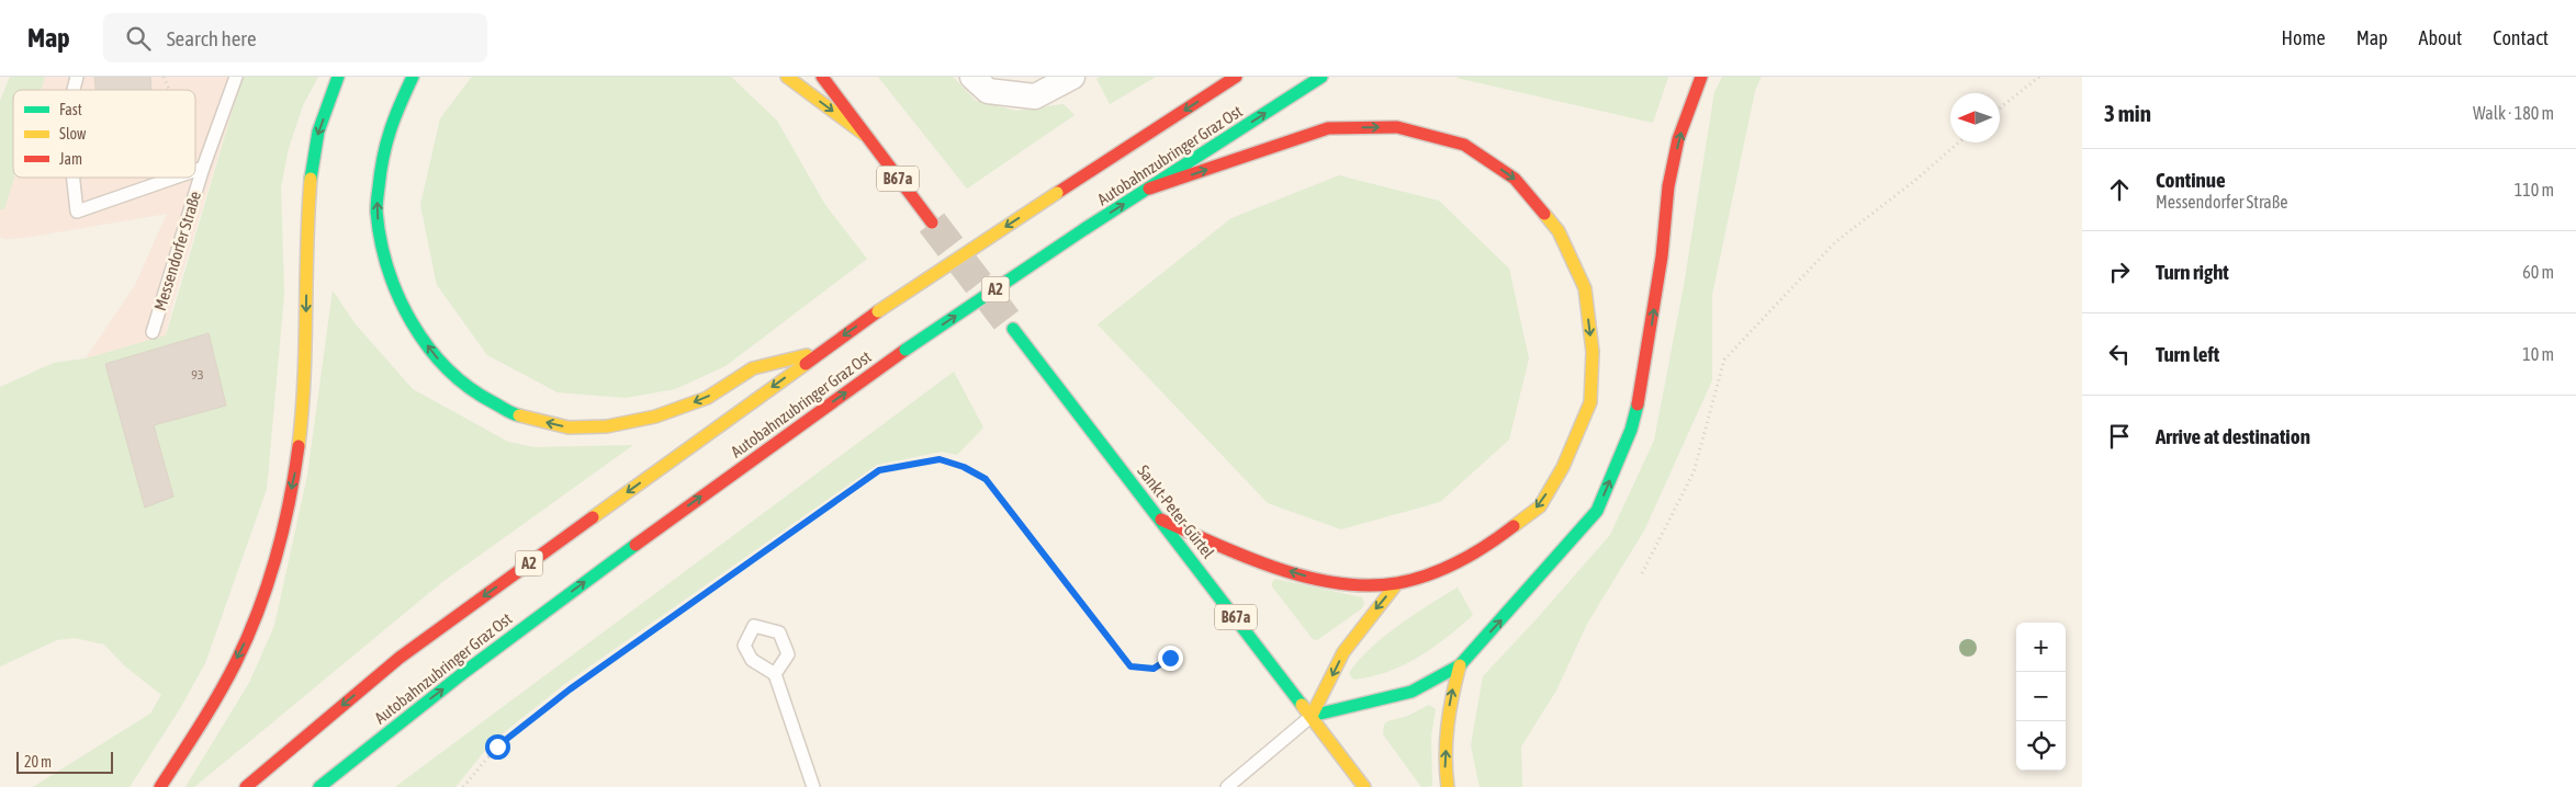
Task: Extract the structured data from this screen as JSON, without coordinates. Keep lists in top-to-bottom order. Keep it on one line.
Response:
{"streets":{"main road":["Autobahnzubringer Graz Ost","B67a","A2","Sankt-Peter-Gürtel"],"lane":["Messendorfer Straße"]},"crossings":[["B67a","Sankt-Peter-Gürtel"]],"house_numbers":["93"],"legend":["Fast","Slow","Jam"],"scale_bar":"20 m","north":"left","page":{"header":"Map","search":"Search here","nav":["Home","Map","About","Contact"],"heading":["3 min","Walk · 180 m"],"list":[["Continue","Messendorfer Straße","110 m"],["Turn right","60 m"],["Turn left","10 m"],"Arrive at destination"],"map_buttons":["+","−"],"scale":"20 m"}}
